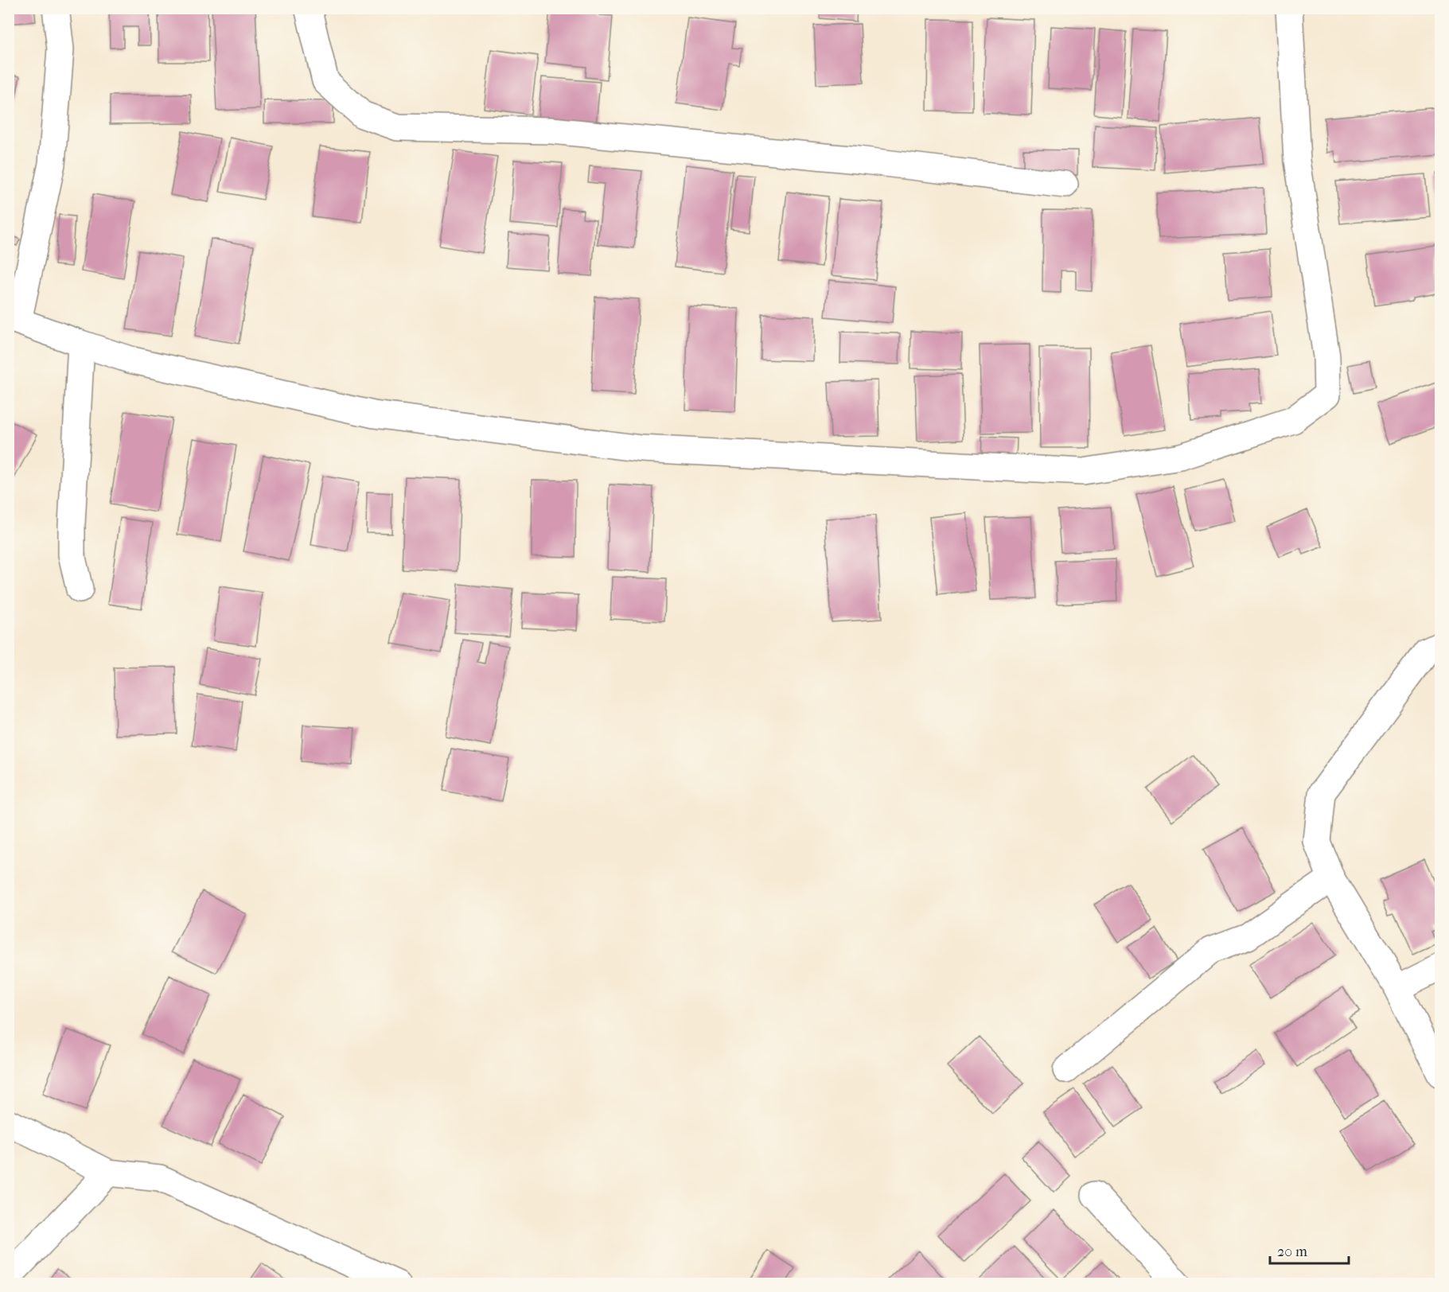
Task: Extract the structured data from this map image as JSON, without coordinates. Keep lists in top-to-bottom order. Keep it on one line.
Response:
{"scale_bar":"20 m"}
